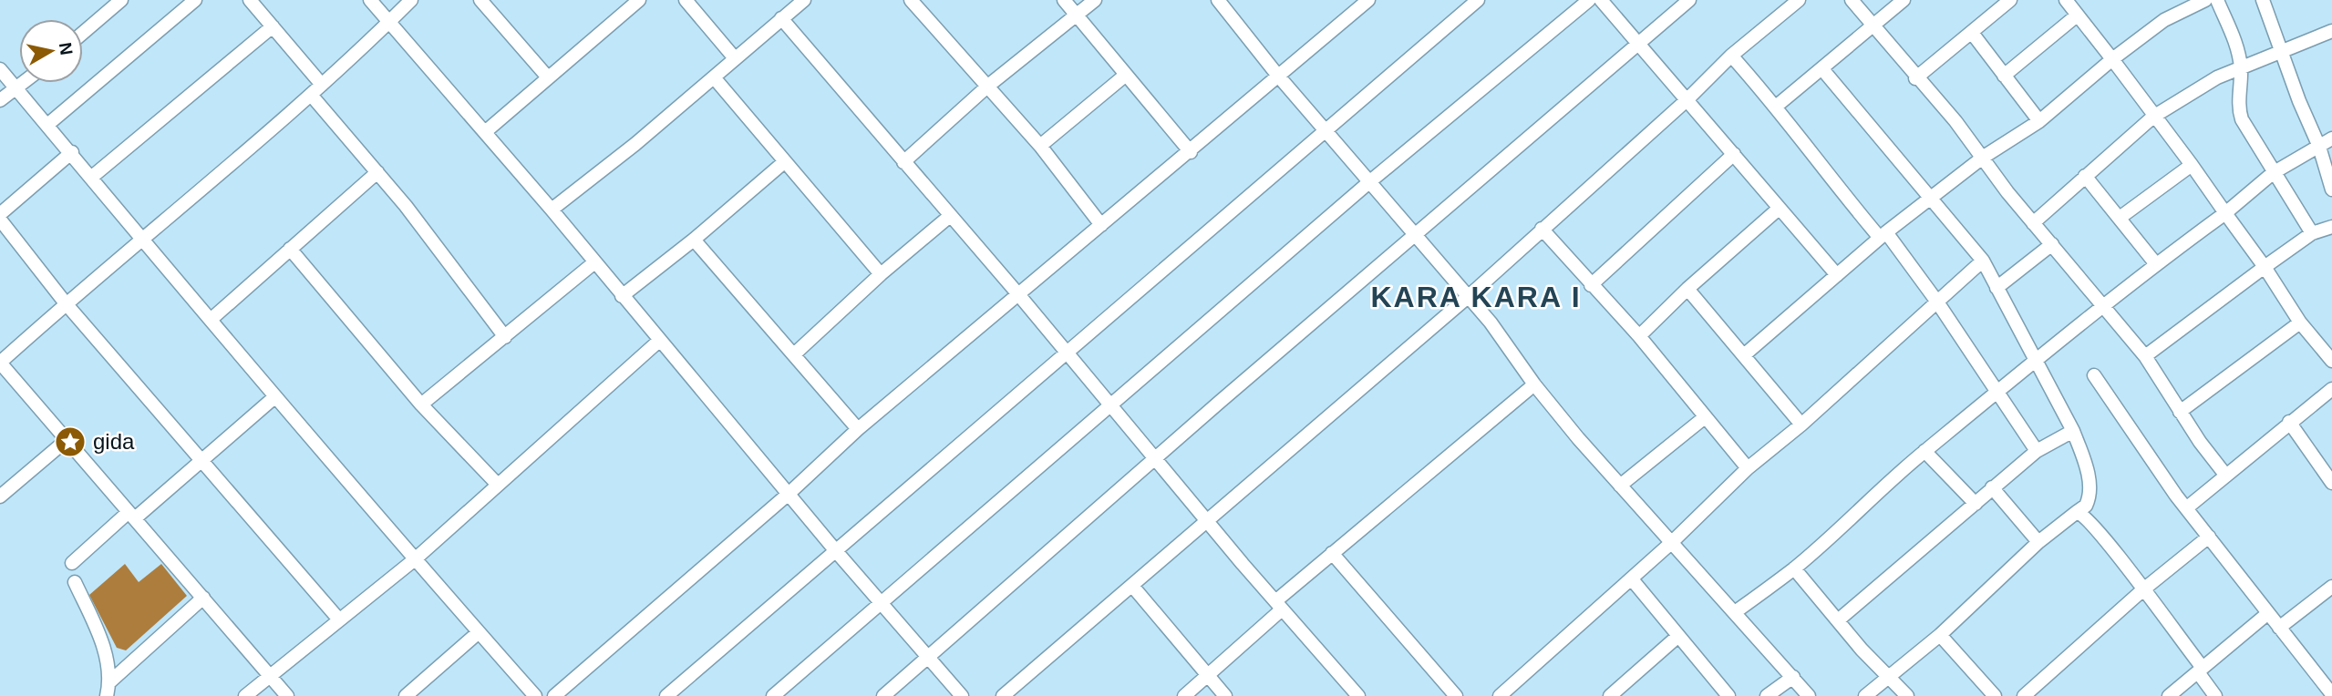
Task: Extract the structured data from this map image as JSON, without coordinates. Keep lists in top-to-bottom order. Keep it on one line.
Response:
{"districts":["KARA KARA I"],"places":{"place":["gida"]},"north":"right"}
